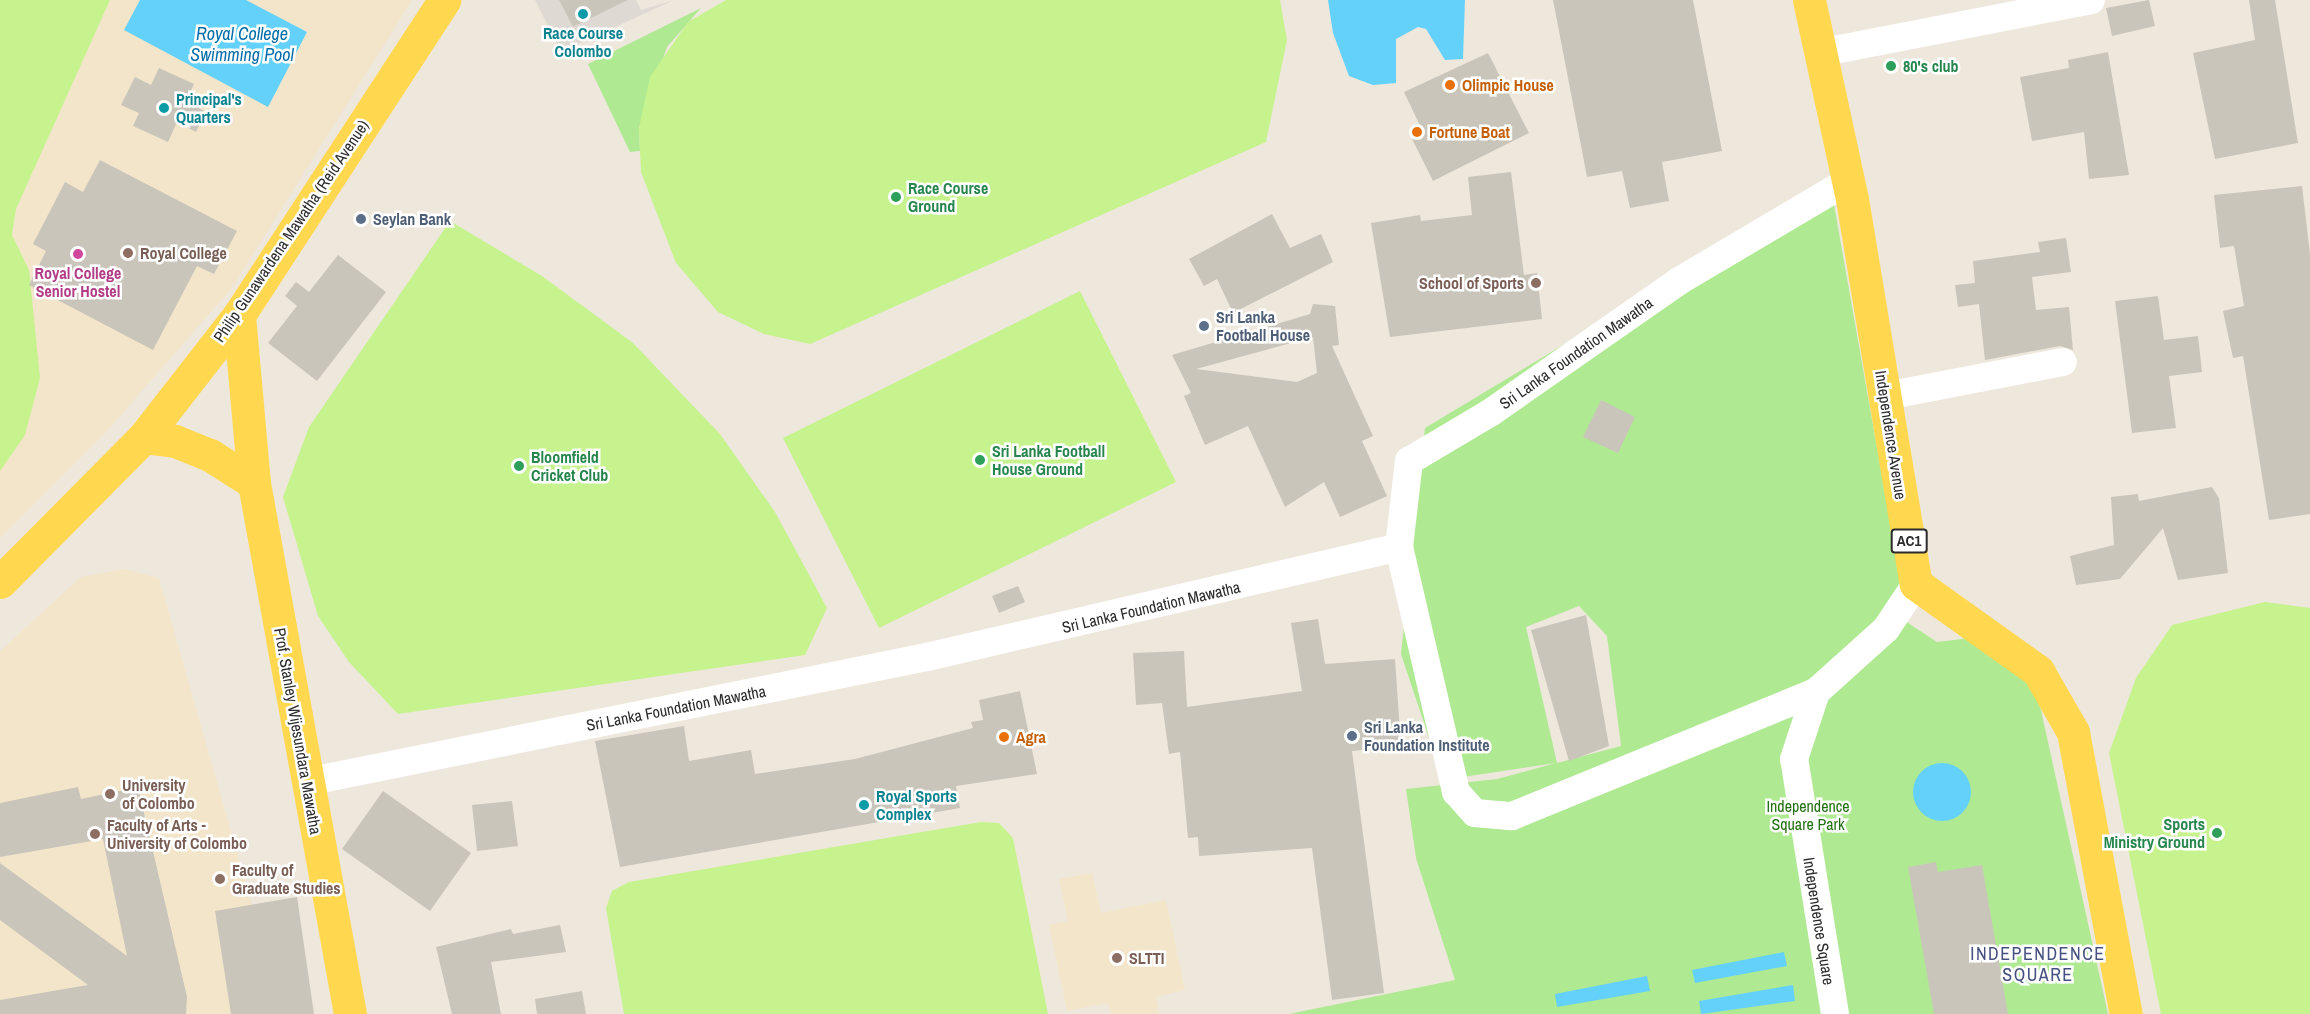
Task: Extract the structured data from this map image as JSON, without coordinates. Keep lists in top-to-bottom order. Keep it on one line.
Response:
{"streets":{"main road":["Philip Gunawardena Mawatha (Reid Avenue)","Independence Avenue","AC1","Prof. Stanley Wijesundara Mawatha"],"street":["Sri Lanka Foundation Mawatha","Independence Square"]},"crossings":[["Philip Gunawardena Mawatha (Reid Avenue)","Prof. Stanley Wijesundara Mawatha"],["Sri Lanka Foundation Mawatha","Independence Avenue"],["Sri Lanka Foundation Mawatha","Prof. Stanley Wijesundara Mawatha"],["Independence Avenue","Independence Square"]],"districts":["INDEPENDENCE SQUARE"],"water":["Royal College Swimming Pool"],"parks":["Independence Square Park"],"places":["Race Course Colombo","80's club","Olimpic House","Principal's Quarters","Fortune Boat","Race Course Ground","Seylan Bank","Royal College","Royal College Senior Hostel","School of Sports","Sri Lanka Football House","Sri Lanka Football House Ground","Bloomfield Cricket Club","Sri Lanka Foundation Institute","Agra","University of Colombo","Royal Sports Complex","Sports Ministry Ground","Faculty of Arts - University of Colombo","Faculty of Graduate Studies","SLTTI"]}
